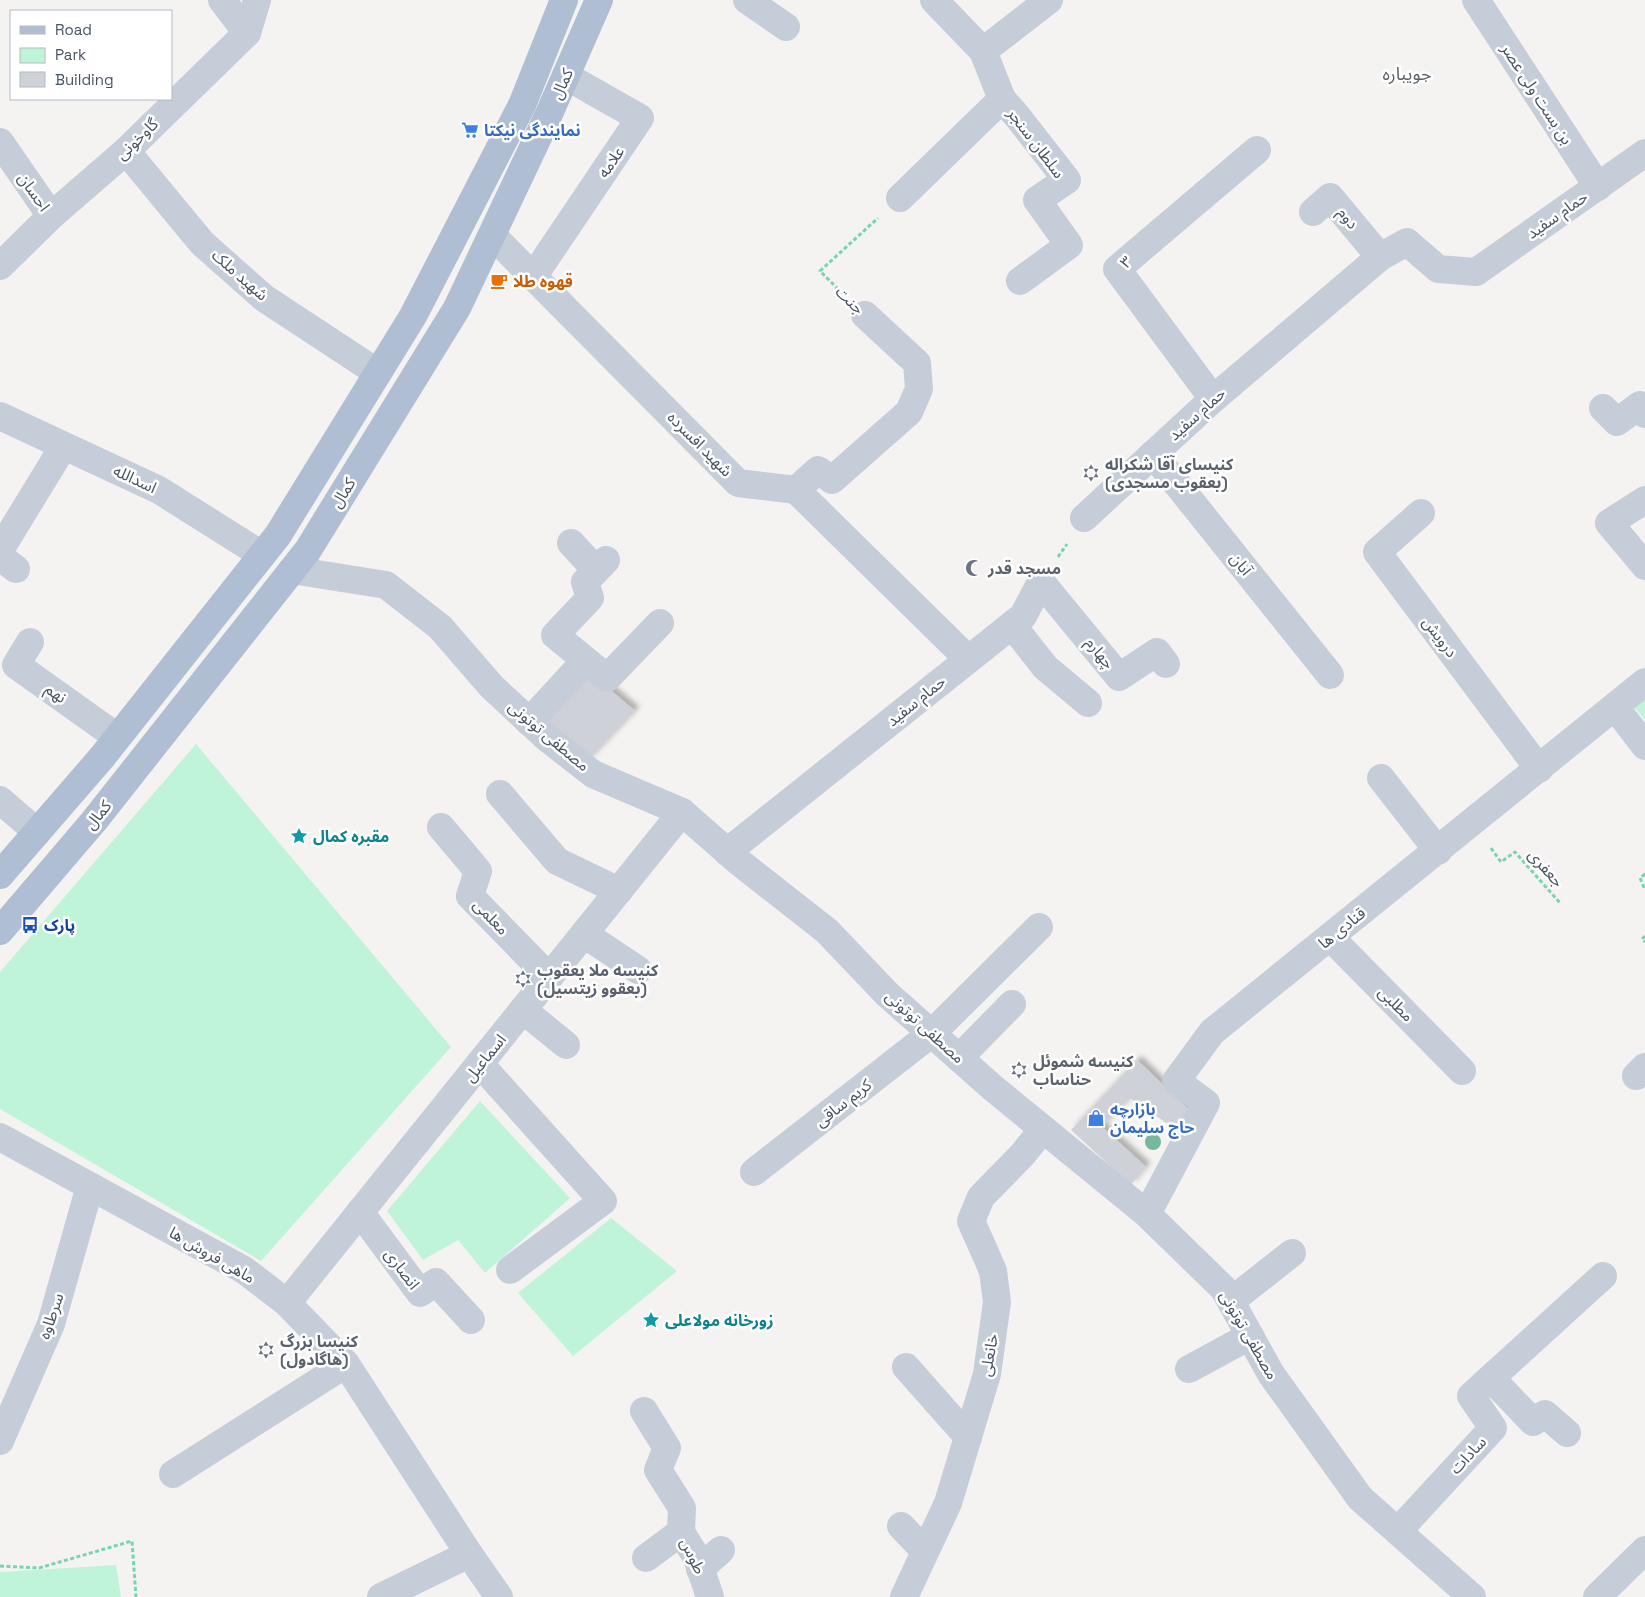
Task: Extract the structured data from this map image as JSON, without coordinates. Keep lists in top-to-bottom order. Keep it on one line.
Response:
{"streets":{"main road":["کمال"],"street":["بن بست ولی عصر","گاوخونی","سلطان سنجر","علامه","احسان","حمام سفید","دوم","۳","شهید ملک","جنت","شهید افسرده","اسدالله","آبان","درویش","چهارم","نهم","مصطفی توتونی","معلمی","قنادی ها","مطلبی","اسماعیل","کریم ساقی","ماهی فروش ها","انصاری","سرطاوه","خانعلی","سادات","طوس"],"path":["جعفری"]},"crossings":[["کمال","علامه"],["کمال","شهید ملک"],["کمال","شهید افسرده"],["کمال","اسدالله"],["کمال","نهم"],["کمال","مصطفی توتونی"],["بن بست ولی عصر","حمام سفید"],["گاوخونی","احسان"],["گاوخونی","شهید ملک"],["علامه","شهید افسرده"],["حمام سفید","دوم"],["حمام سفید","۳"],["حمام سفید","آبان"],["حمام سفید","چهارم"],["حمام سفید","مصطفی توتونی"],["جنت","شهید افسرده"],["درویش","قنادی ها"],["مصطفی توتونی","قنادی ها"],["مصطفی توتونی","اسماعیل"],["مصطفی توتونی","کریم ساقی"],["مصطفی توتونی","خانعلی"],["مصطفی توتونی","سادات"],["جعفری","قنادی ها"],["معلمی","اسماعیل"],["قنادی ها","مطلبی"],["اسماعیل","ماهی فروش ها"],["اسماعیل","انصاری"],["ماهی فروش ها","سرطاوه"]],"districts":["جویباره"],"places":{"supermarket":["نمایندگی نیکتا"],"cafe":["قهوه طلا"],"synagogue":["کنیسای آقا شکراله (یعقوب مسجدی)","کنیسه ملا یعقوب (یعقوو زیتسیل)","کنیسه شموئل حناساب","کنیسا بزرگ (هاگادول)"],"mosque":["مسجد قدر"],"place":["مقبره کمال","زورخانه مولاعلی"],"bus stop":["پارک"],"shop":["بازارچه حاج سلیمان"]},"legend":["Road","Park","Building"]}
